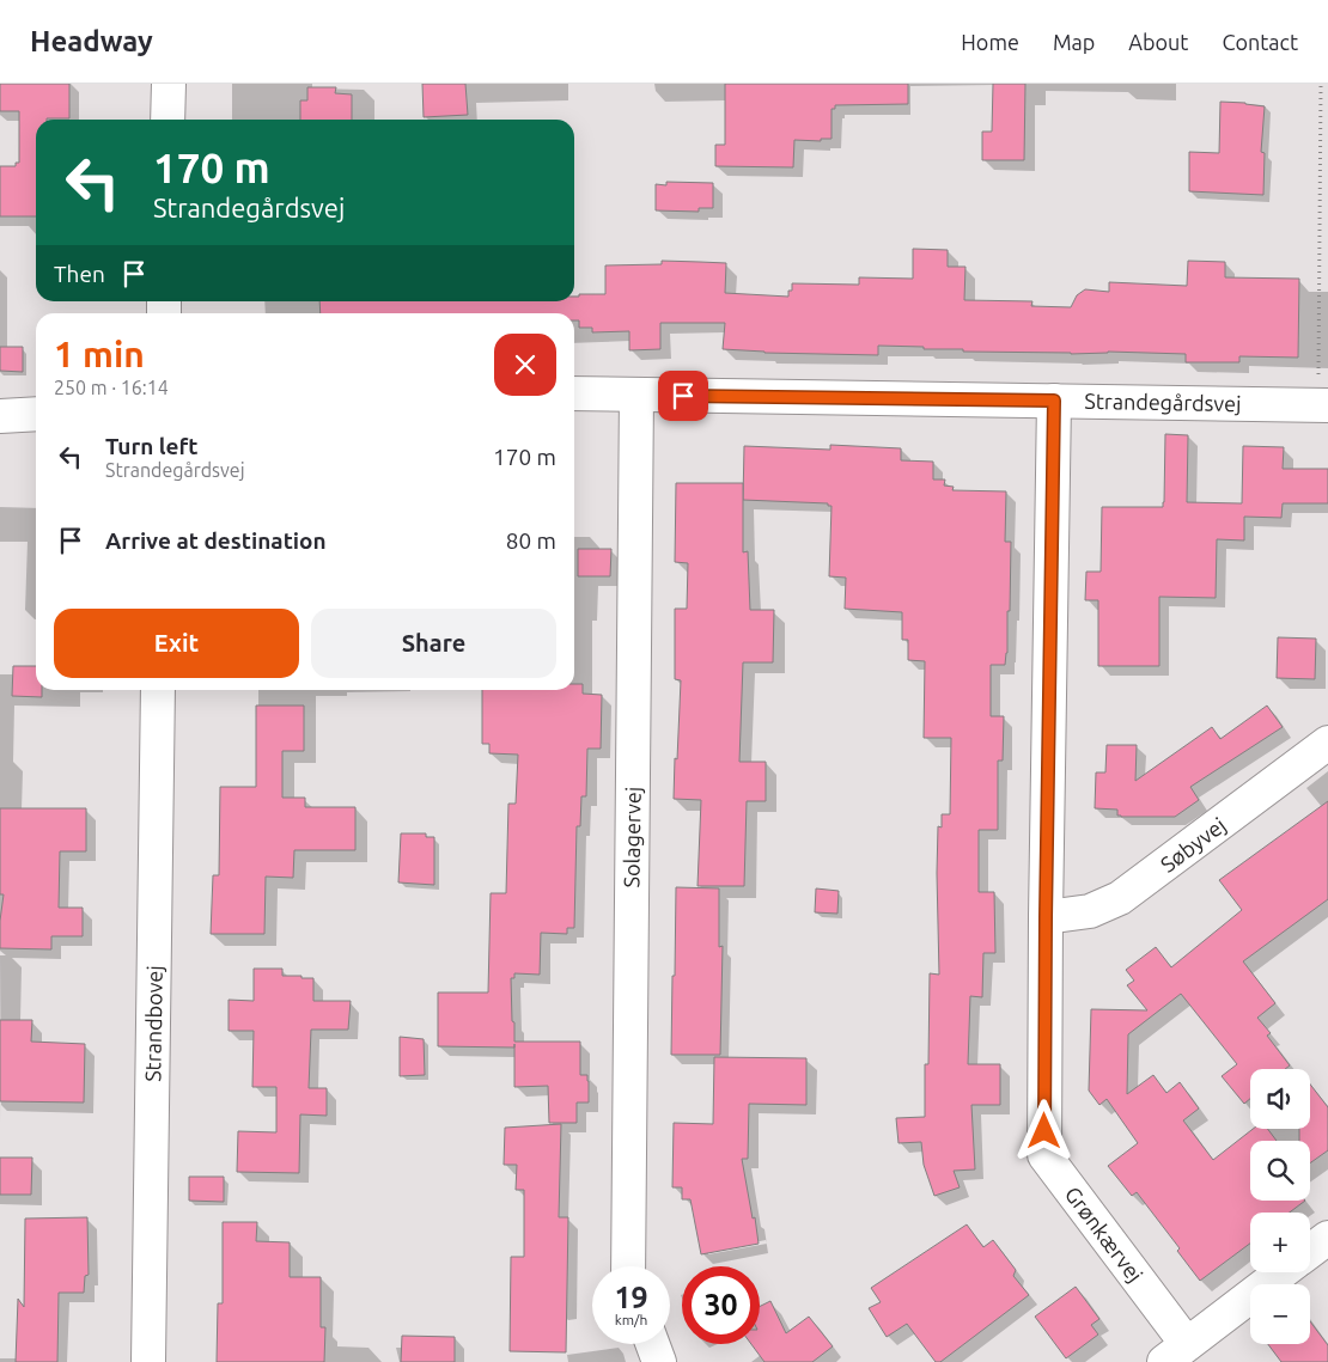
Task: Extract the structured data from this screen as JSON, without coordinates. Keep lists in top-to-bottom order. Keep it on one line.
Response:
{"streets":{"street":["Strandegårdsvej","Solagervej","Søbyvej","Strandbovej","Grønkærvej"]},"crossings":[["Strandegårdsvej","Solagervej"],["Strandegårdsvej","Grønkærvej"],["Søbyvej","Grønkærvej"]],"page":{"header":"Headway","nav":["Home","Map","About","Contact"],"turn":["170 m","Strandegårdsvej"],"then":"Then","heading":["1 min","250 m · 16:14"],"list":[{"name":"Turn left","note":"Strandegårdsvej","value":"170 m"},{"name":"Arrive at destination","value":"80 m"}],"buttons":["Exit","Share"],"map_buttons":["+","−"],"speed":"19 km/h","limit":"30"}}
